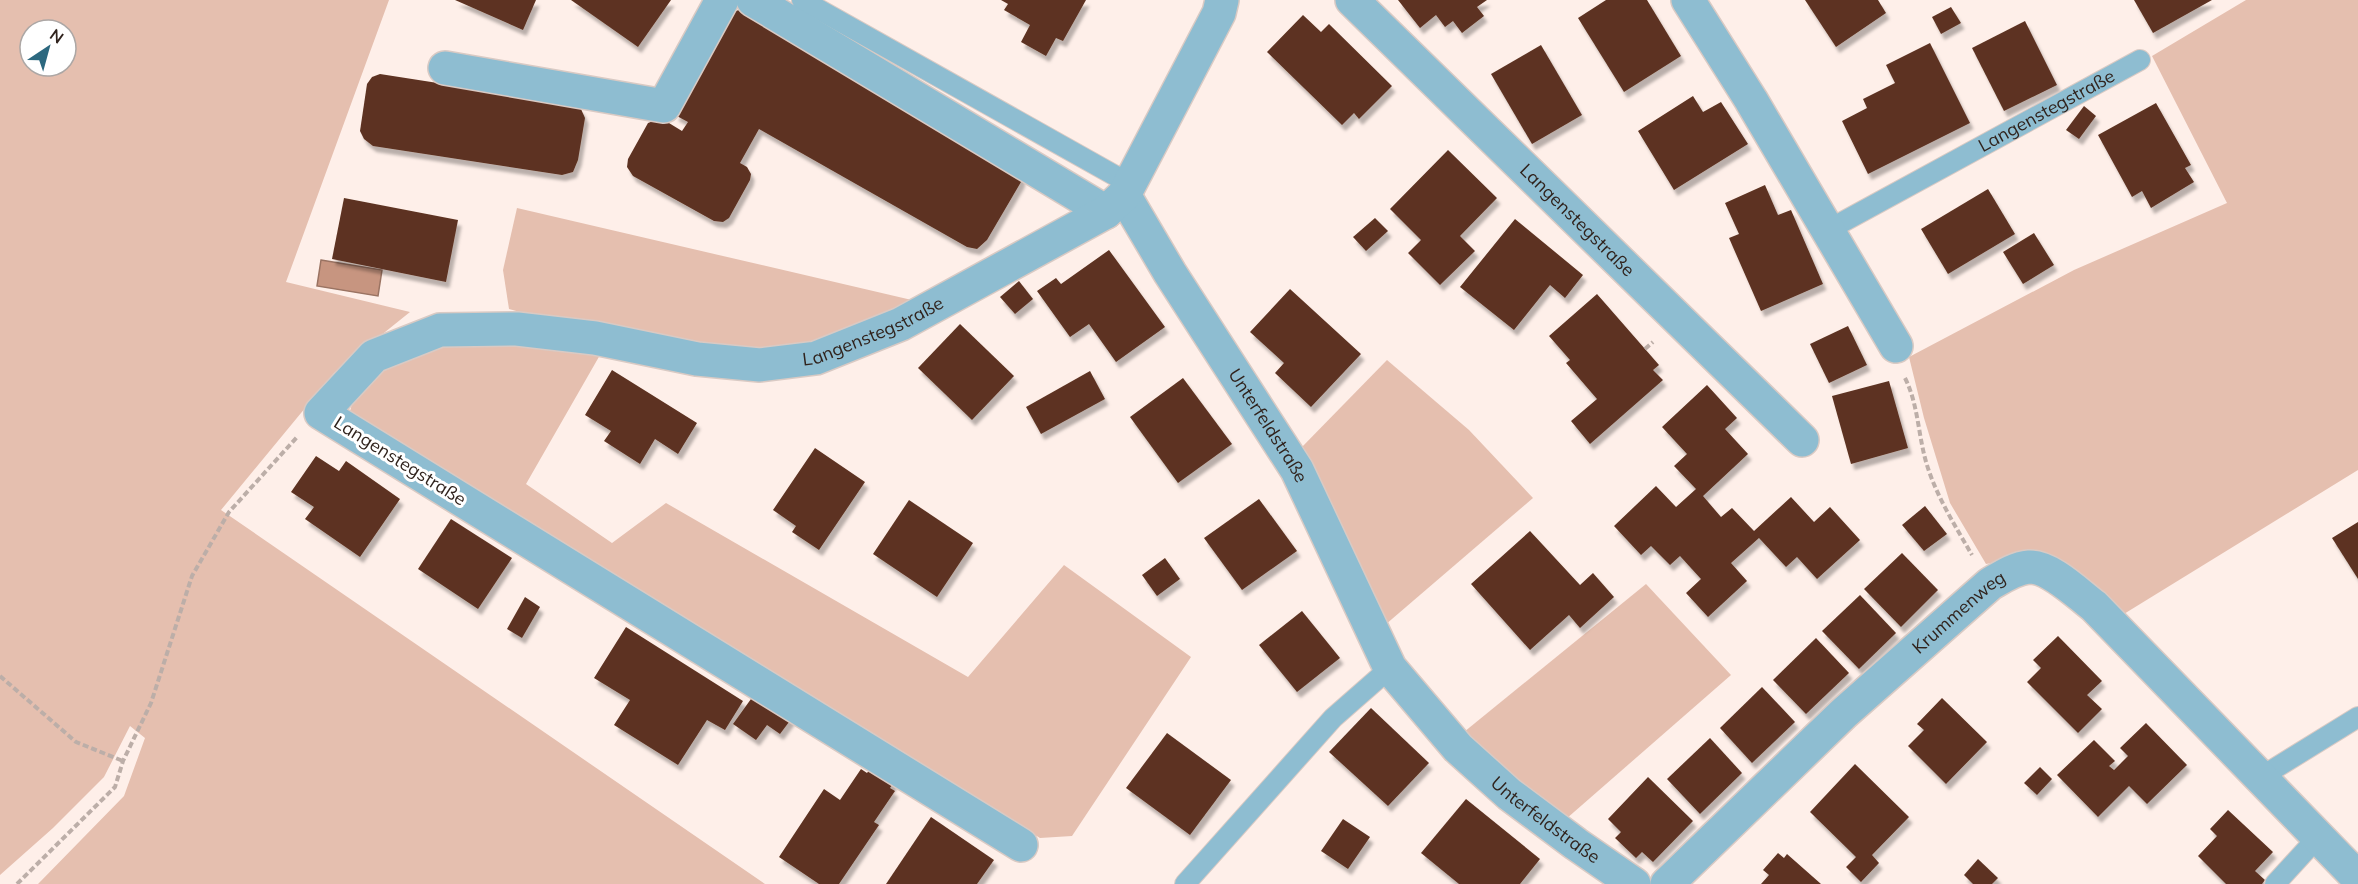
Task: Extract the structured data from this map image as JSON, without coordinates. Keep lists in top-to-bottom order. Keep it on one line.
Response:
{"streets":{"street":["Langenstegstraße","Unterfeldstraße","Krummenweg"]},"crossings":[["Langenstegstraße","Unterfeldstraße"]],"north":"top right"}
